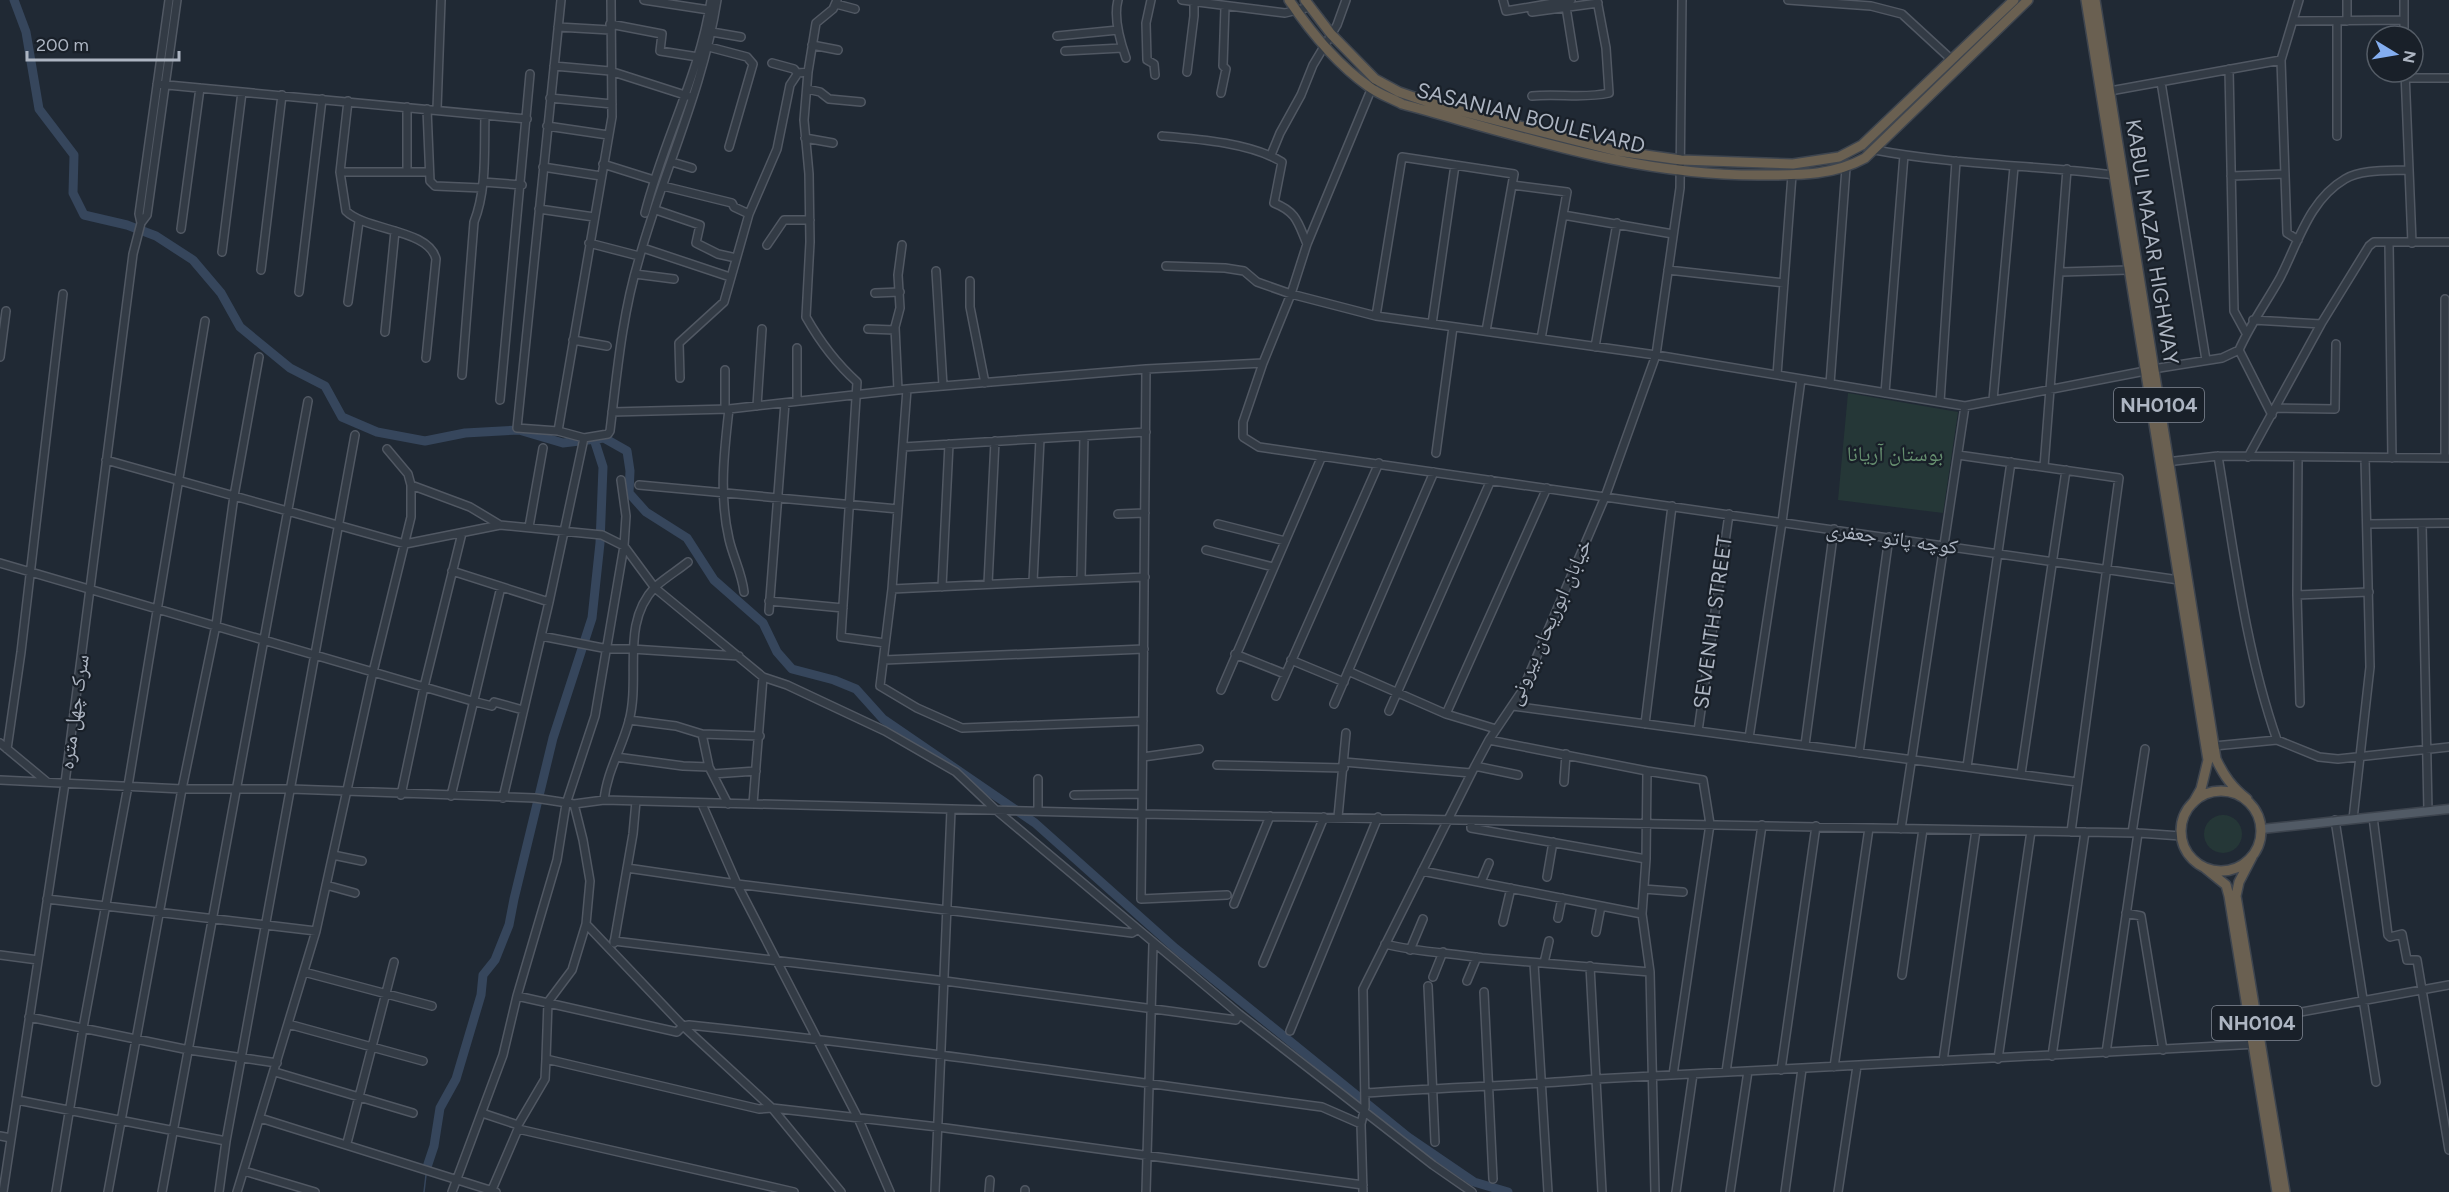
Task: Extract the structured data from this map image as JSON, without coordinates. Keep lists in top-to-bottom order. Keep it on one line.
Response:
{"streets":{"highway":["SASANIAN BOULEVARD","KABUL MAZAR HIGHWAY","NH0104"],"street":["کوچه پاتو جعفری","خیابان ابوریحان بیرونی","SEVENTH STREET","سرک چهل متره"]},"crossings":[["SASANIAN BOULEVARD","خیابان ابوریحان بیرونی"],["KABUL MAZAR HIGHWAY","NH0104"],["KABUL MAZAR HIGHWAY","کوچه پاتو جعفری"],["کوچه پاتو جعفری","خیابان ابوریحان بیرونی"],["کوچه پاتو جعفری","SEVENTH STREET"]],"parks":["بوستان آریانا"],"scale_bar":"200 m","north":"right"}
